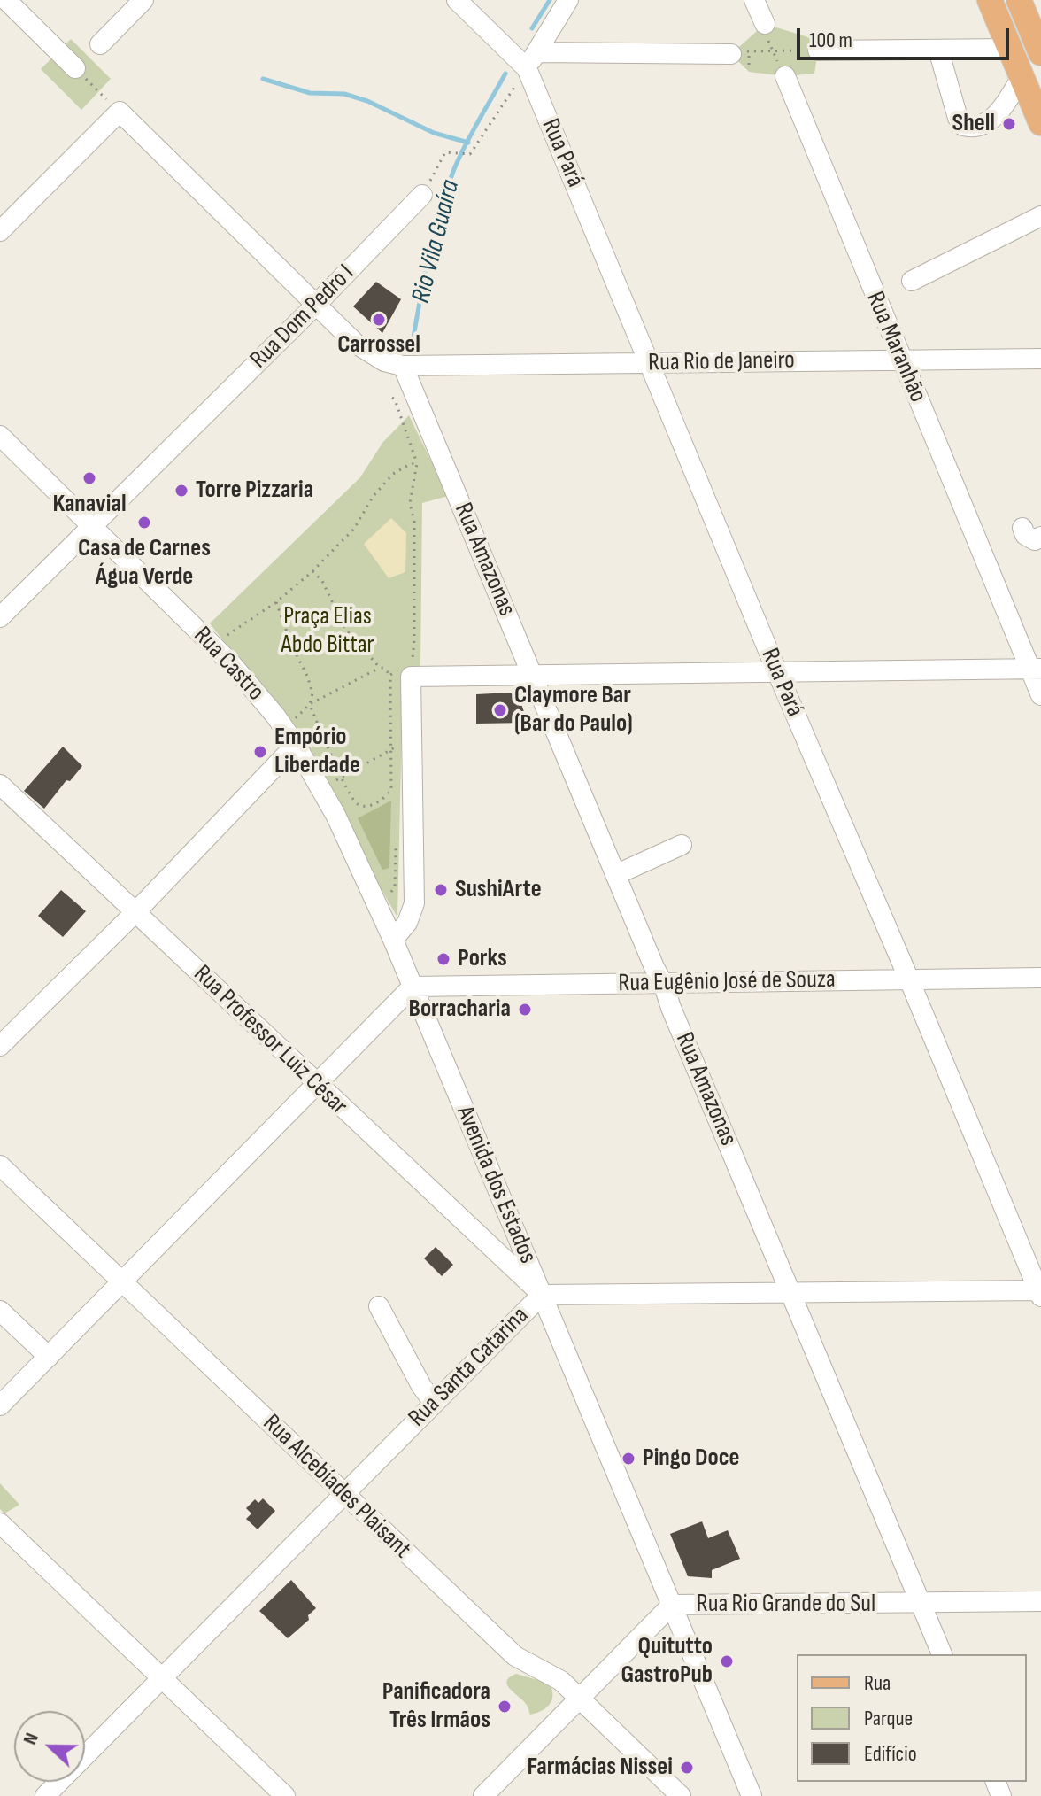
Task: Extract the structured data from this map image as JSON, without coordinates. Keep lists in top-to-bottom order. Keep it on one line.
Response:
{"streets":{"street":["Rua Pará","Rua Dom Pedro I","Rua Maranhão","Rua Rio de Janeiro","Rua Amazonas","Rua Castro","Rua Eugênio José de Souza","Rua Professor Luiz César","Avenida dos Estados","Rua Santa Catarina","Rua Alcebíades Plaisant","Rua Rio Grande do Sul"]},"crossings":[["Rua Pará","Rua Rio de Janeiro"],["Rua Pará","Rua Eugênio José de Souza"],["Rua Pará","Rua Santa Catarina"],["Rua Dom Pedro I","Rua Castro"],["Rua Maranhão","Rua Rio de Janeiro"],["Rua Rio de Janeiro","Rua Amazonas"],["Rua Amazonas","Rua Eugênio José de Souza"],["Rua Amazonas","Rua Santa Catarina"],["Rua Amazonas","Rua Rio Grande do Sul"],["Rua Castro","Avenida dos Estados"],["Rua Eugênio José de Souza","Avenida dos Estados"],["Rua Professor Luiz César","Avenida dos Estados"],["Rua Professor Luiz César","Rua Santa Catarina"],["Avenida dos Estados","Rua Santa Catarina"],["Avenida dos Estados","Rua Rio Grande do Sul"],["Rua Santa Catarina","Rua Alcebíades Plaisant"],["Rua Alcebíades Plaisant","Rua Rio Grande do Sul"]],"water":["Rio Vila Guaíra"],"parks":["Praça Elias Abdo Bittar"],"places":["Shell","Carrossel","Kanavial","Torre Pizzaria","Casa de Carnes Água Verde","Claymore Bar (Bar do Paulo)","Empório Liberdade","SushiArte","Porks","Borracharia","Pingo Doce","Quitutto GastroPub","Panificadora Três Irmãos","Farmácias Nissei"],"legend":["Rua","Parque","Edifício"],"scale_bar":"100 m","north":"left"}
